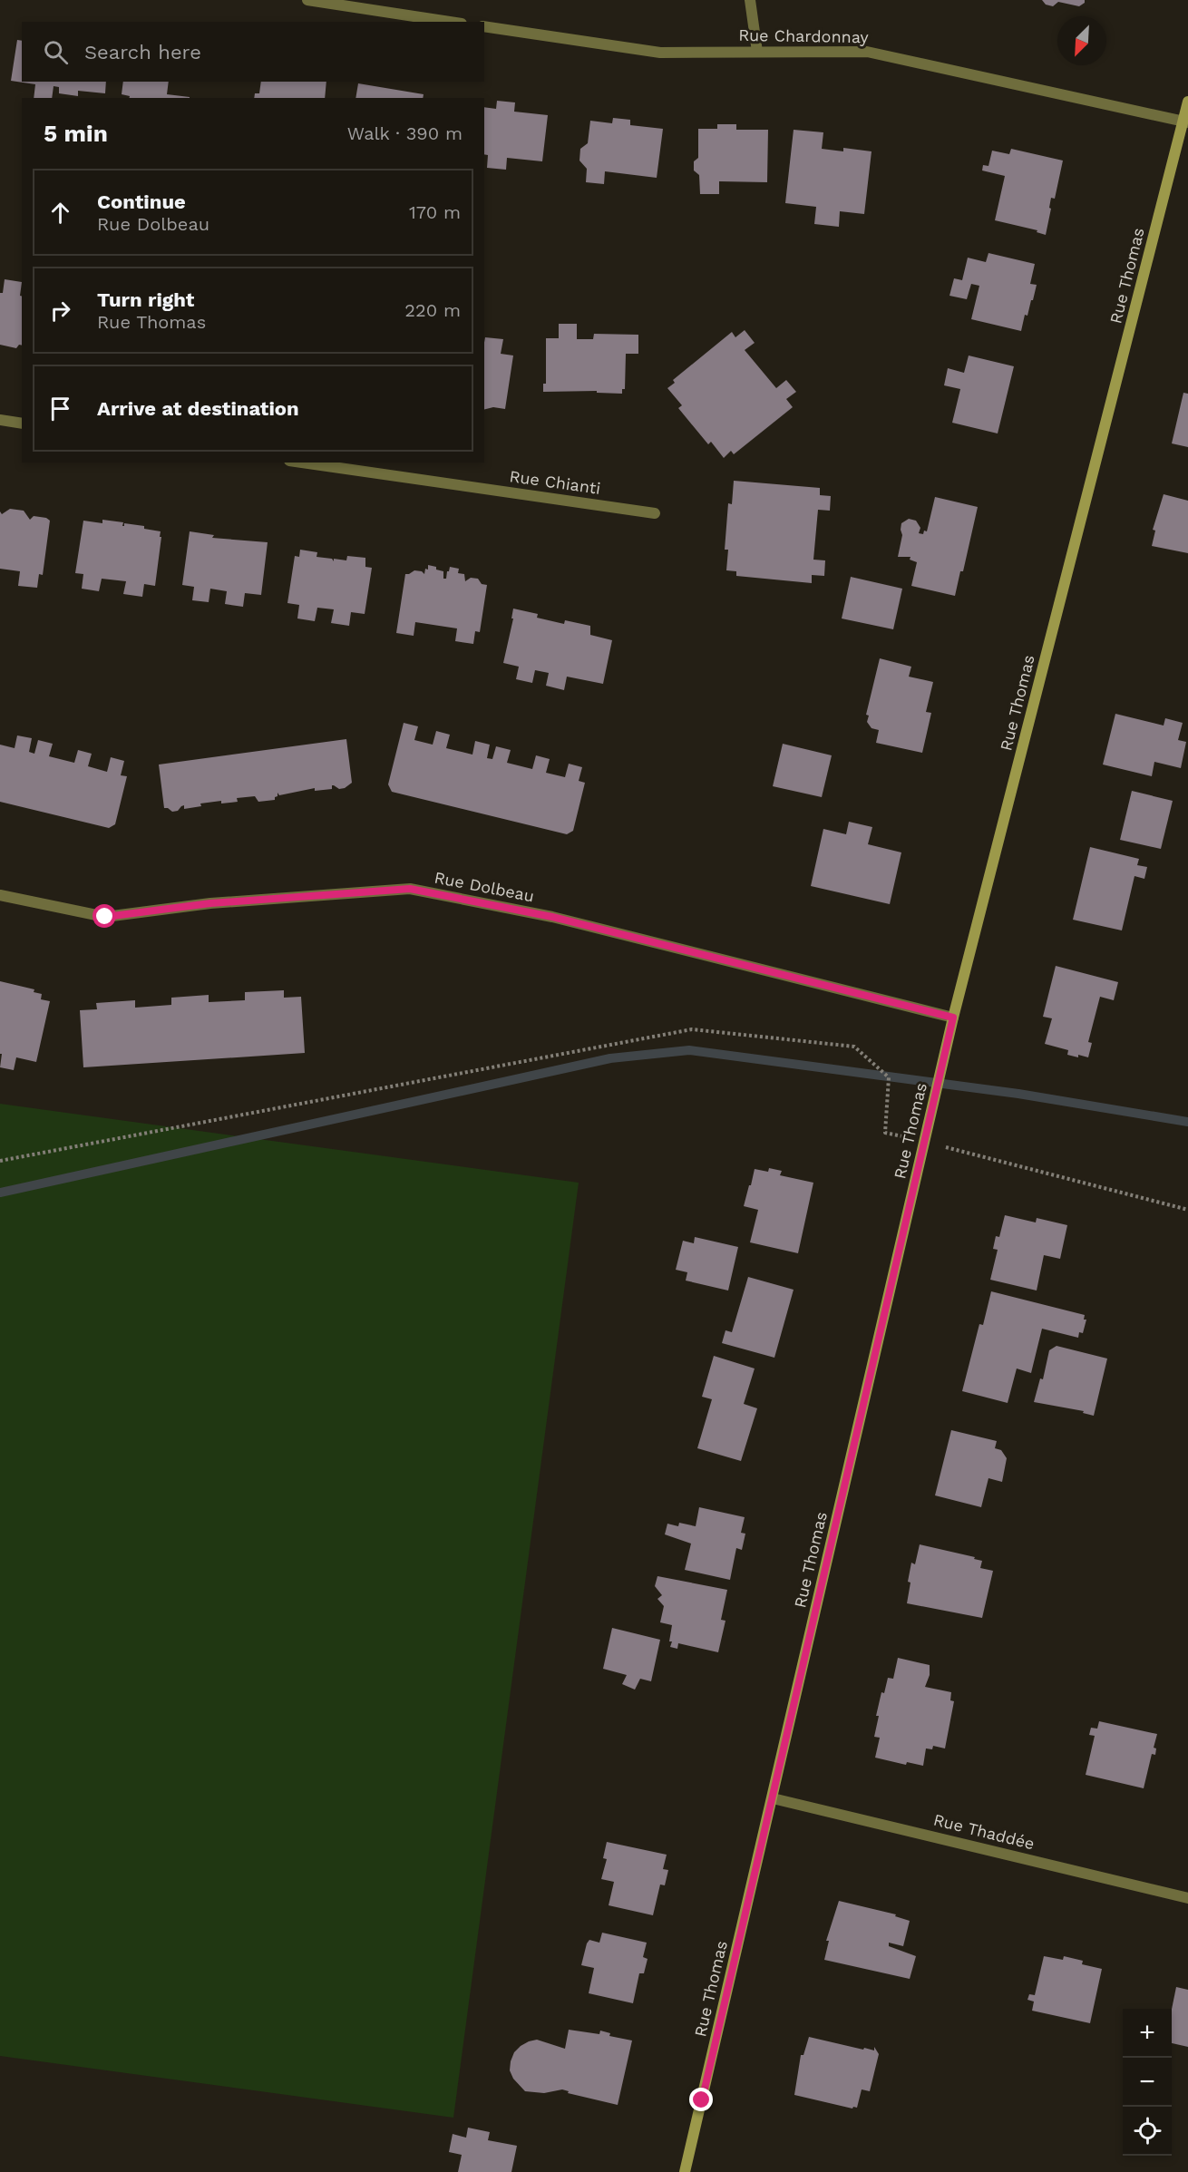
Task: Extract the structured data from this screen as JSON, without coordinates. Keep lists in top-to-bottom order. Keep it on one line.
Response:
{"streets":{"street":["Rue Chardonnay","Rue Thomas","Rue Chianti","Rue Dolbeau","Rue Thaddée"]},"crossings":[["Rue Chardonnay","Rue Thomas"],["Rue Thomas","Rue Dolbeau"],["Rue Thomas","Rue Thaddée"]],"north":"bottom left","page":{"search":"Search here","heading":["5 min","Walk · 390 m"],"list":[["Continue","Rue Dolbeau","170 m"],["Turn right","Rue Thomas","220 m"],"Arrive at destination"],"map_buttons":["+","−"]}}
